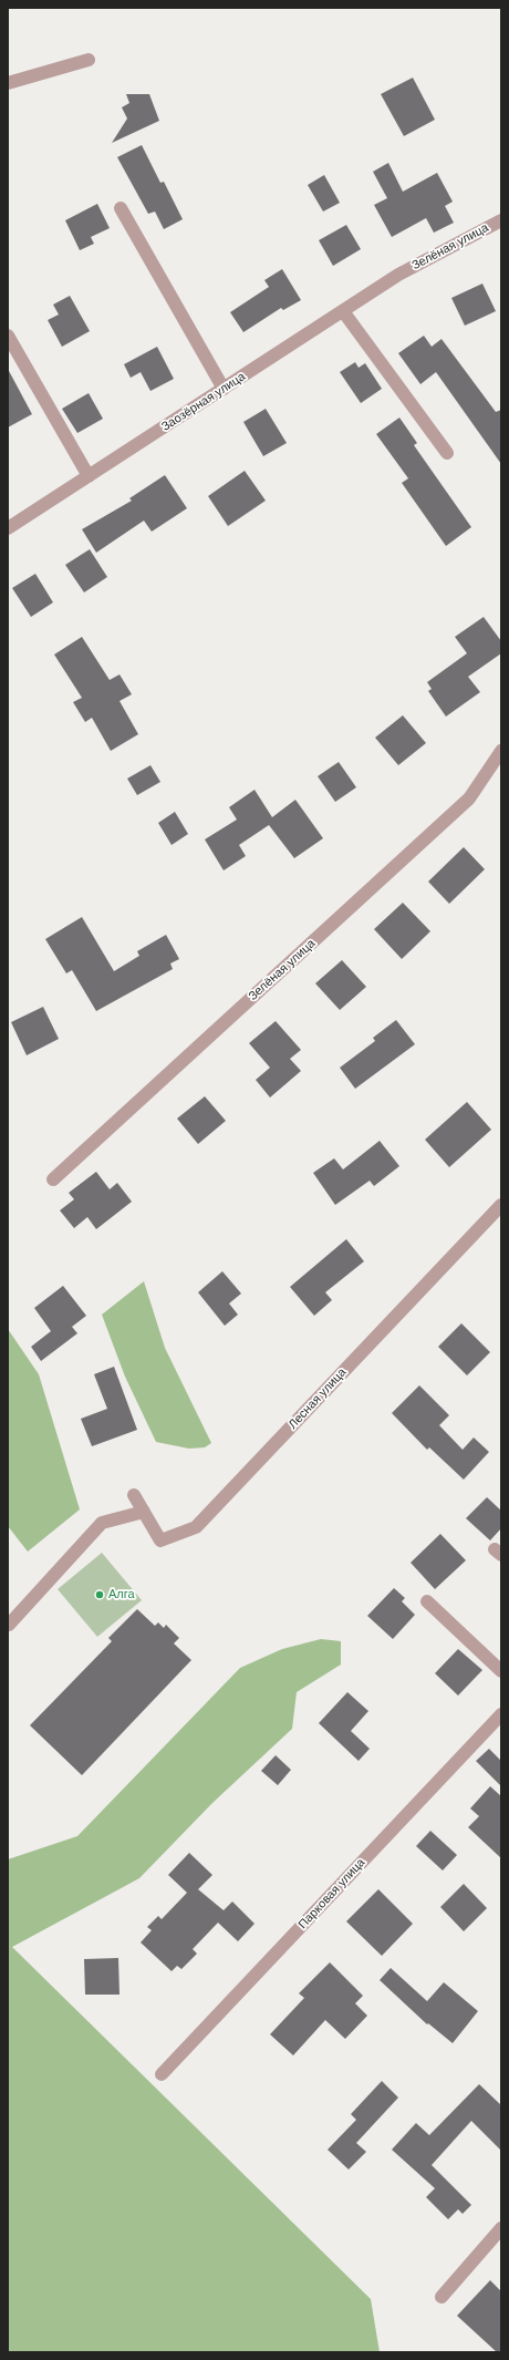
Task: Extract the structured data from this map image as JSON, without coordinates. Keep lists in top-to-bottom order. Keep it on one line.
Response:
{"streets":{"street":["Зелёная улица","Заозёрная улица","Лесная улица","Парковая улица"]},"crossings":[["Зелёная улица","Заозёрная улица"]],"places":["Алга"]}
